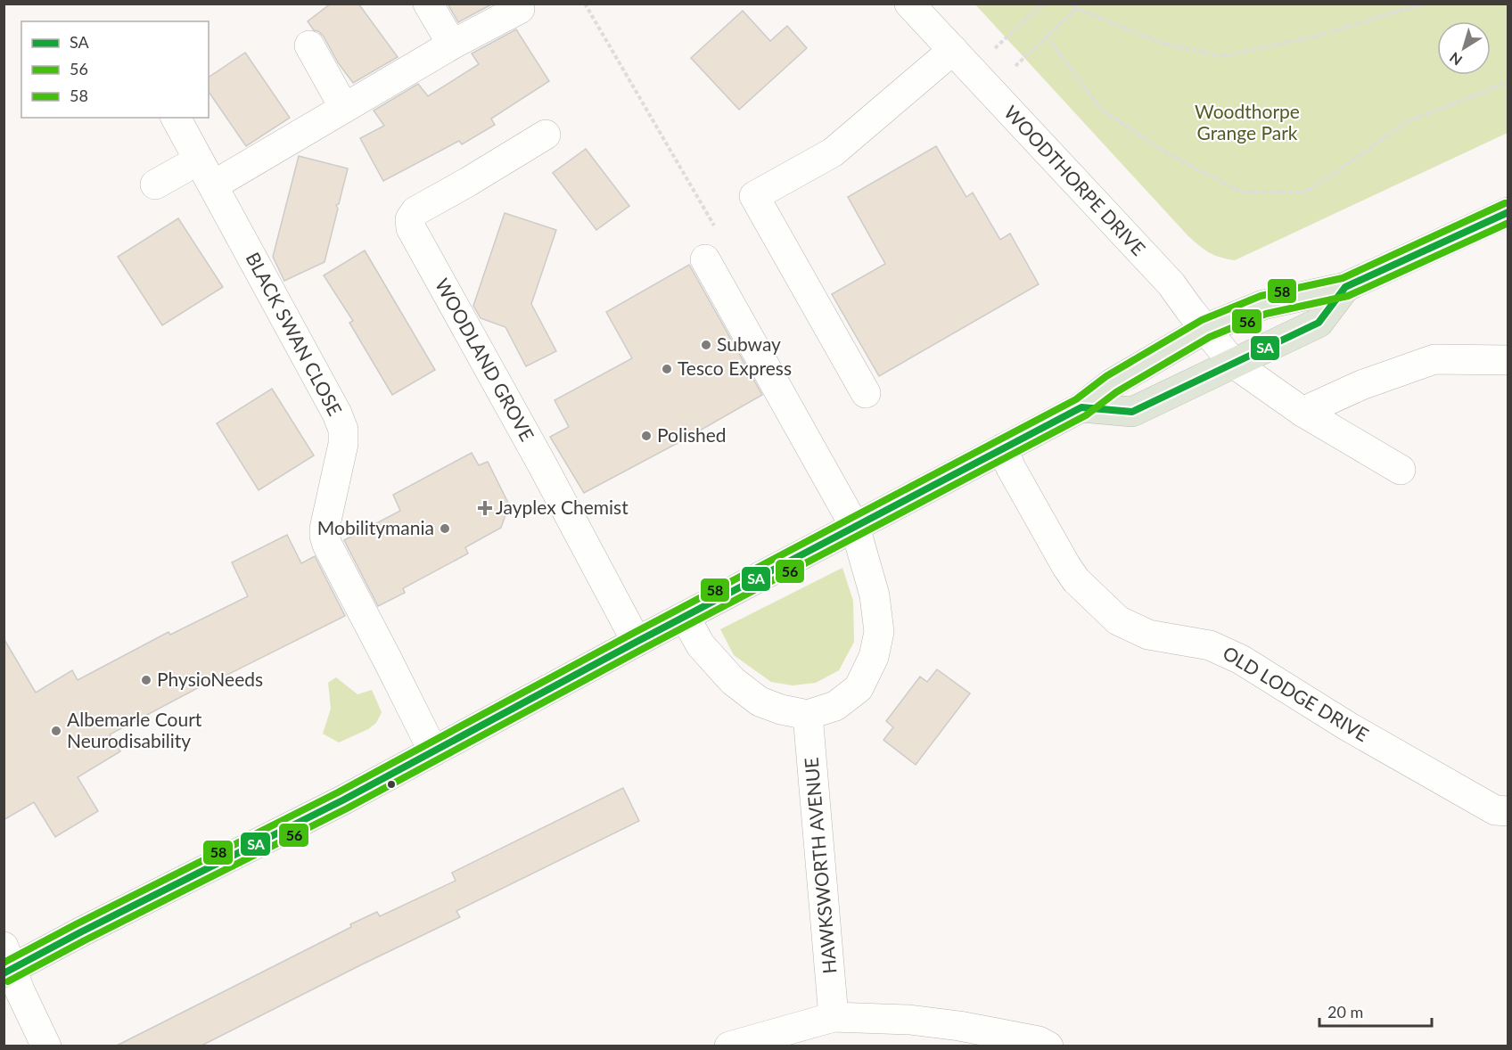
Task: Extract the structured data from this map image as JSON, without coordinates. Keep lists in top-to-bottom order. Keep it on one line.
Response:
{"streets":{"street":["WOODTHORPE DRIVE","BLACK SWAN CLOSE","WOODLAND GROVE","OLD LODGE DRIVE","HAWKSWORTH AVENUE"]},"parks":["Woodthorpe Grange Park"],"places":{"other":["Subway","Tesco Express","Polished","Mobilitymania","PhysioNeeds","Albemarle Court Neurodisability"],"health":["Jayplex Chemist"]},"lines":["transit line 58","transit line SA","transit line 56"],"legend":["SA","56","58"],"scale_bar":"20 m","north":"bottom left"}
